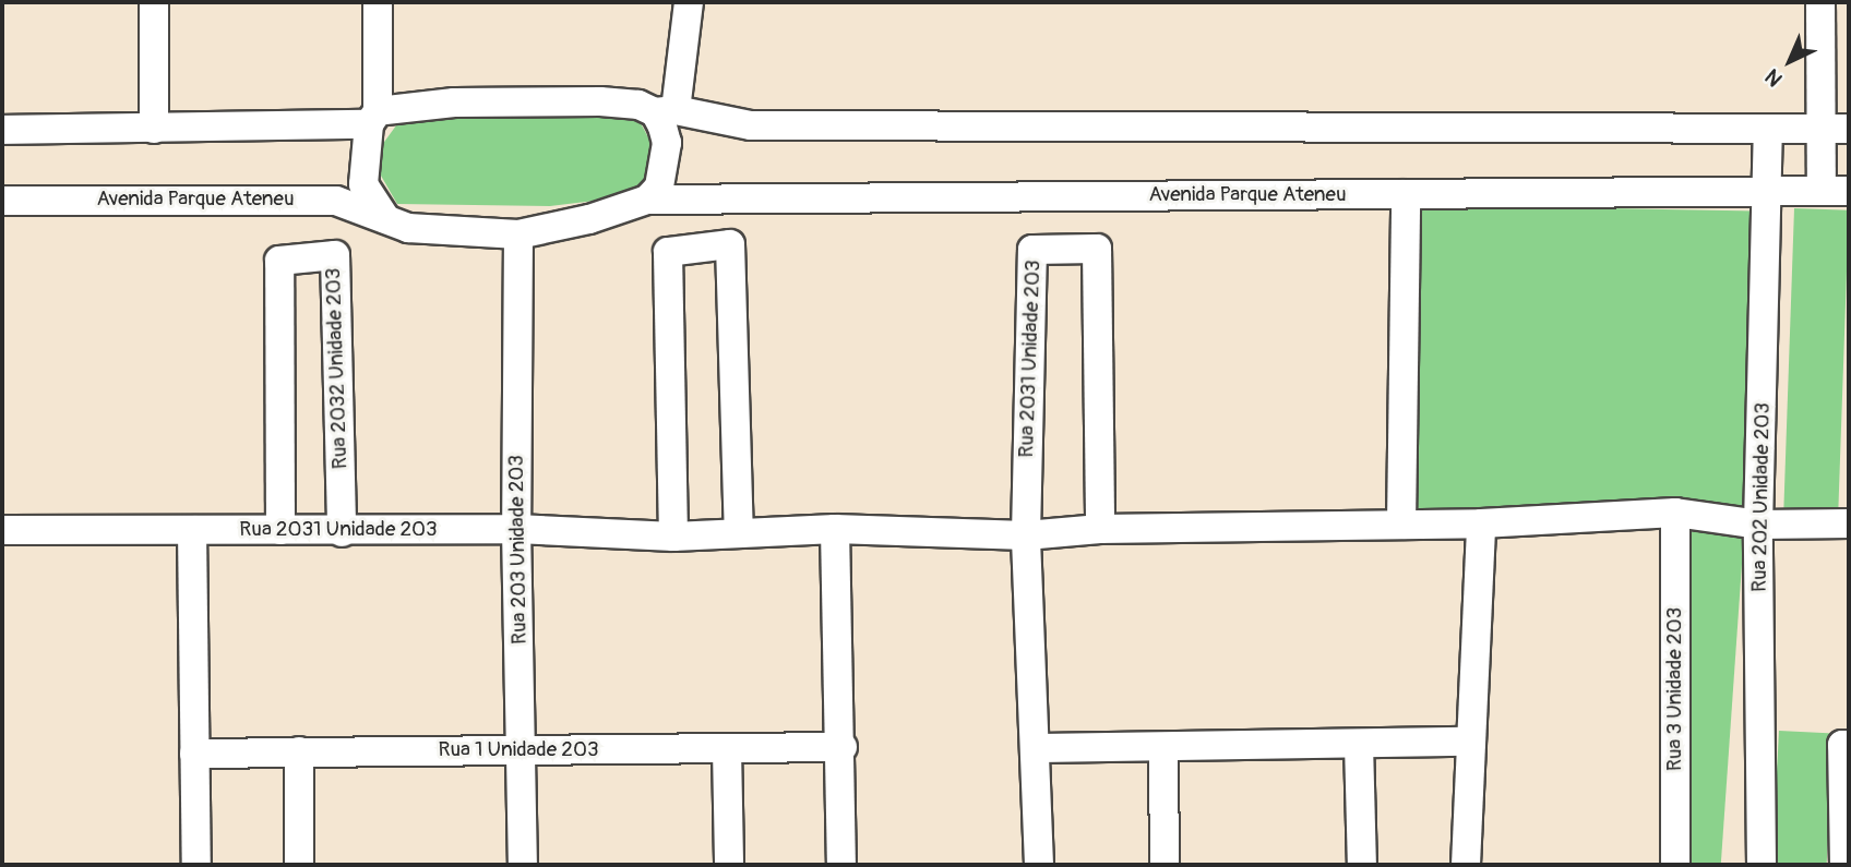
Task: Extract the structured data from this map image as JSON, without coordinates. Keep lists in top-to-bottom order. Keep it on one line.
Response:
{"streets":{"street":["Avenida Parque Ateneu","Rua 2031 Unidade 203","Rua 2032 Unidade 203","Rua 202 Unidade 203","Rua 203 Unidade 203","Rua 3 Unidade 203","Rua 1 Unidade 203"]},"crossings":[["Avenida Parque Ateneu","Rua 202 Unidade 203"],["Avenida Parque Ateneu","Rua 203 Unidade 203"],["Rua 2031 Unidade 203","Rua 2032 Unidade 203"],["Rua 2031 Unidade 203","Rua 202 Unidade 203"],["Rua 2031 Unidade 203","Rua 203 Unidade 203"],["Rua 2031 Unidade 203","Rua 3 Unidade 203"],["Rua 203 Unidade 203","Rua 1 Unidade 203"]],"north":"bottom left"}
